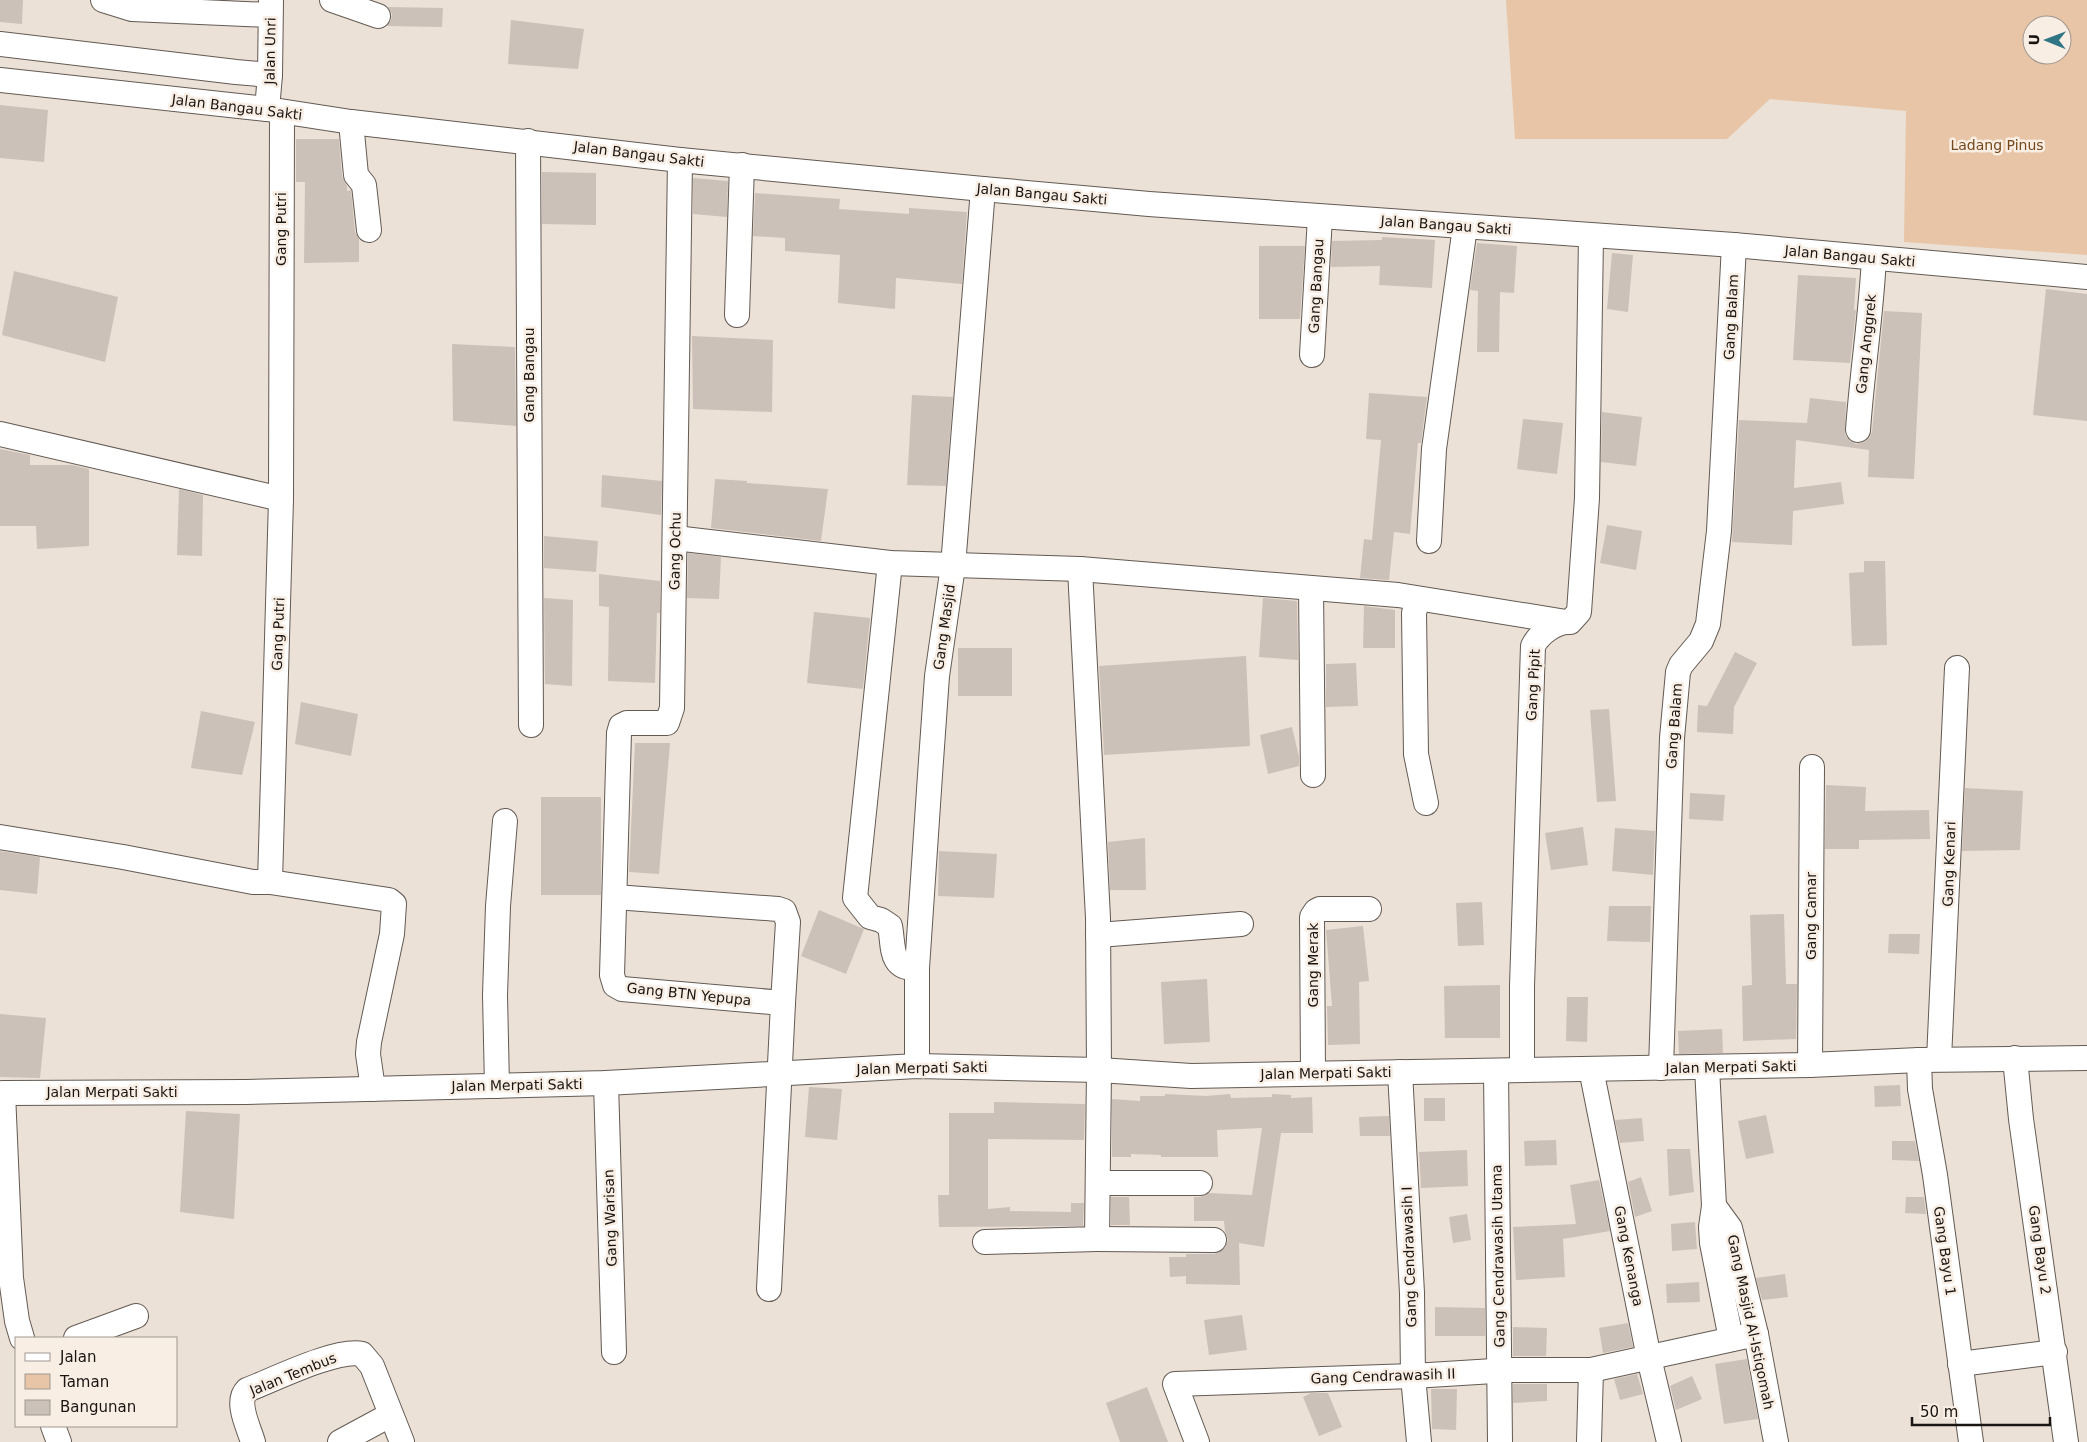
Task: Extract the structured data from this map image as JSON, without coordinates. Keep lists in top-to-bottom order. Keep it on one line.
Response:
{"streets":{"street":["Jalan Unri","Jalan Bangau Sakti","Gang Putri","Gang Bangau","Gang Balam","Gang Anggrek","Gang Ochu","Gang Masjid","Gang Pipit","Gang Kenari","Gang Camar","Gang Merak","Gang BTN Yepupa","Jalan Merpati Sakti","Gang Warisan","Gang Bayu 2","Gang Bayu 1","Gang Cendrawasih Utama","Gang Kenanga","Gang Cendrawasih I","Gang Masjid Al-Istiqomah","Jalan Tembus","Gang Cendrawasih II"]},"crossings":[["Jalan Unri","Jalan Bangau Sakti"],["Jalan Unri","Gang Putri"],["Jalan Bangau Sakti","Gang Putri"],["Jalan Bangau Sakti","Gang Bangau"],["Jalan Bangau Sakti","Gang Balam"],["Jalan Bangau Sakti","Gang Anggrek"],["Jalan Bangau Sakti","Gang Ochu"],["Jalan Bangau Sakti","Gang Masjid"],["Jalan Bangau Sakti","Gang Pipit"],["Gang Balam","Jalan Merpati Sakti"],["Gang Ochu","Gang BTN Yepupa"],["Gang Masjid","Jalan Merpati Sakti"],["Gang Pipit","Jalan Merpati Sakti"],["Gang Kenari","Jalan Merpati Sakti"],["Gang Kenari","Gang Bayu 1"],["Gang Camar","Jalan Merpati Sakti"],["Gang Merak","Jalan Merpati Sakti"],["Jalan Merpati Sakti","Gang Warisan"],["Jalan Merpati Sakti","Gang Bayu 2"],["Jalan Merpati Sakti","Gang Bayu 1"],["Jalan Merpati Sakti","Gang Cendrawasih Utama"],["Jalan Merpati Sakti","Gang Kenanga"],["Jalan Merpati Sakti","Gang Cendrawasih I"],["Jalan Merpati Sakti","Gang Masjid Al-Istiqomah"],["Gang Cendrawasih Utama","Gang Cendrawasih II"],["Gang Kenanga","Gang Cendrawasih II"],["Gang Cendrawasih I","Gang Cendrawasih II"],["Gang Masjid Al-Istiqomah","Gang Cendrawasih II"]],"parks":["Ladang Pinus"],"legend":["Jalan","Taman","Bangunan"],"scale_bar":"50 m","north":"left"}
